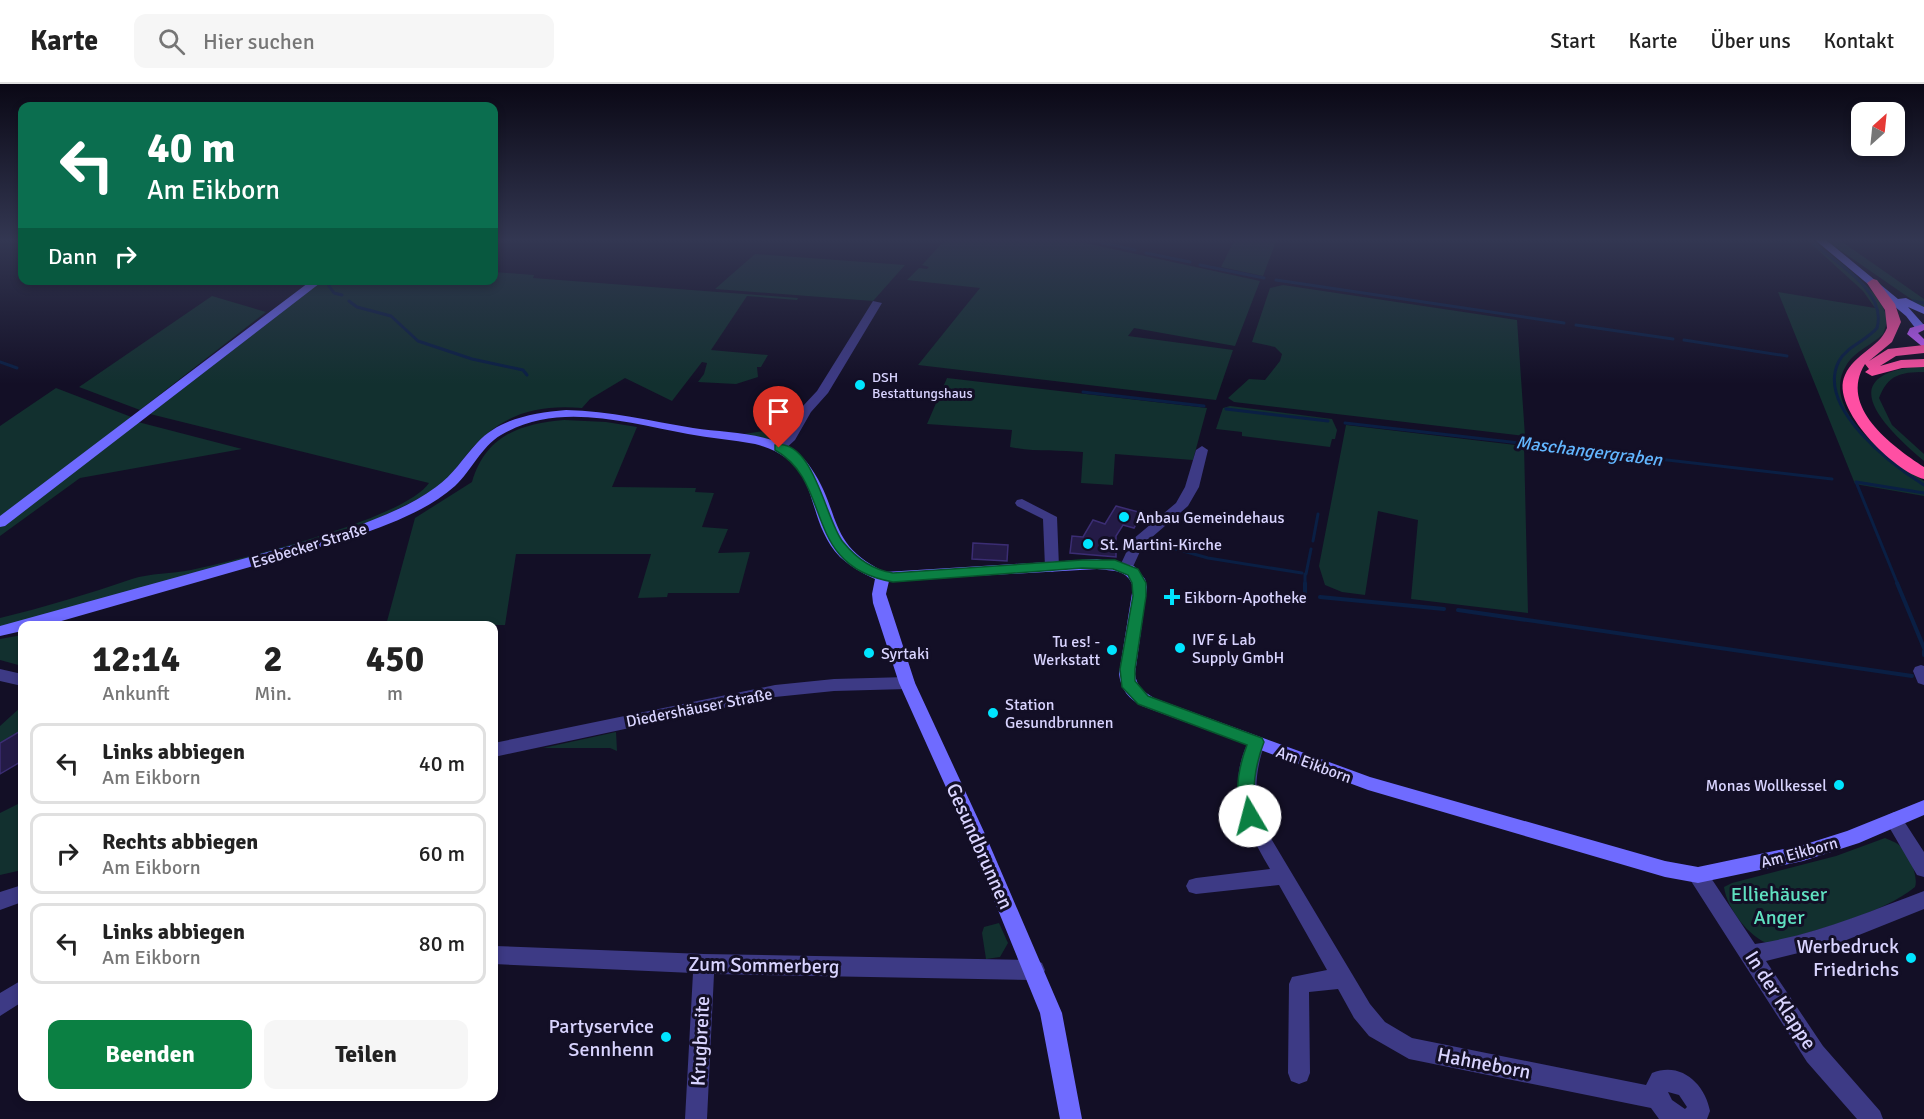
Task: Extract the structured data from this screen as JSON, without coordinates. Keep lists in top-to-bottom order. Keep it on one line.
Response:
{"streets":{"street":["Esebecker Straße","Diedershäuser Straße","Am Eikborn","Gesundbrunnen","Zum Sommerberg","In der Klappe","Krugbreite","Hahneborn"]},"crossings":[["Diedershäuser Straße","Gesundbrunnen"],["Am Eikborn","In der Klappe"],["Am Eikborn","Hahneborn"],["Gesundbrunnen","Zum Sommerberg"],["Zum Sommerberg","Krugbreite"]],"water":["Maschangergraben"],"parks":["Elliehäuser Anger"],"places":{"other":["DSH Bestattungshaus","Anbau Gemeindehaus","St. Martini-Kirche","IVF & Lab Supply GmbH","Tu es! - Werkstatt","Syrtaki","Station Gesundbrunnen","Monas Wollkessel","Werbedruck Friedrichs","Partyservice Sennhenn"],"health":["Eikborn-Apotheke"]},"north":"top right","page":{"header":"Karte","search":"Hier suchen","nav":["Start","Karte","Über uns","Kontakt"],"turn":["40 m","Am Eikborn"],"then":"Dann","eta":["12:14","Ankunft","2","Min.","450","m"],"list":[{"name":"Links abbiegen","note":"Am Eikborn","value":"40 m"},{"name":"Rechts abbiegen","note":"Am Eikborn","value":"60 m"},{"name":"Links abbiegen","note":"Am Eikborn","value":"80 m"}],"buttons":["Beenden","Teilen"]}}
